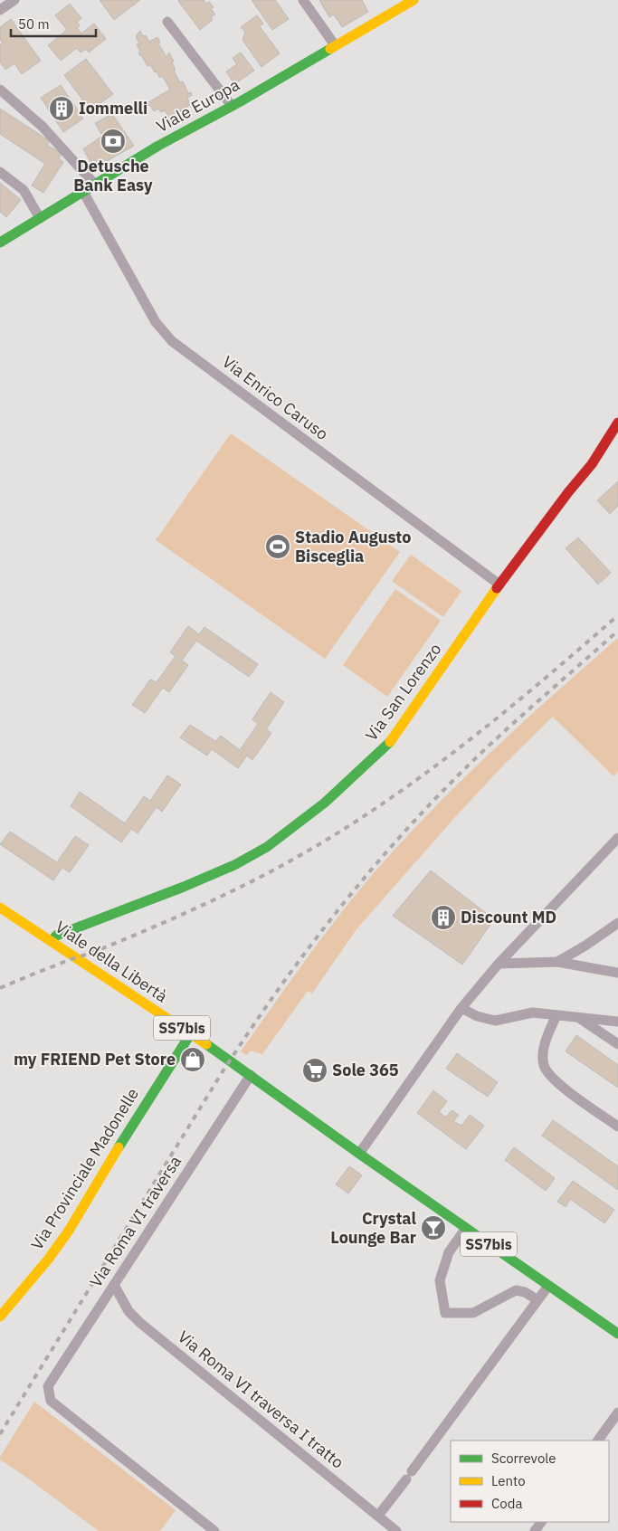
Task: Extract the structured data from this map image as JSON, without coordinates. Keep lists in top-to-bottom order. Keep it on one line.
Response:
{"streets":{"main road":["Viale Europa","Via San Lorenzo","Viale della Libertà","SS7bis","Via Provinciale Madonelle"],"street":["Via Enrico Caruso","Via Roma VI traversa","Via Roma VI traversa I tratto"]},"crossings":[["Viale Europa","Via Enrico Caruso"],["Via Enrico Caruso","Via San Lorenzo"],["Via San Lorenzo","Viale della Libertà"],["Viale della Libertà","SS7bis"],["Viale della Libertà","Via Provinciale Madonelle"],["Viale della Libertà","Via Roma VI traversa"],["Via Roma VI traversa","Via Roma VI traversa I tratto"]],"places":{"building":["Iommelli","Discount MD"],"bank":["Detusche Bank Easy"],"sports":["Stadio Augusto Bisceglia"],"shop":["my FRIEND Pet Store"],"supermarket":["Sole 365"],"bar":["Crystal Lounge Bar"]},"legend":["Scorrevole","Lento","Coda"],"scale_bar":"50 m"}
